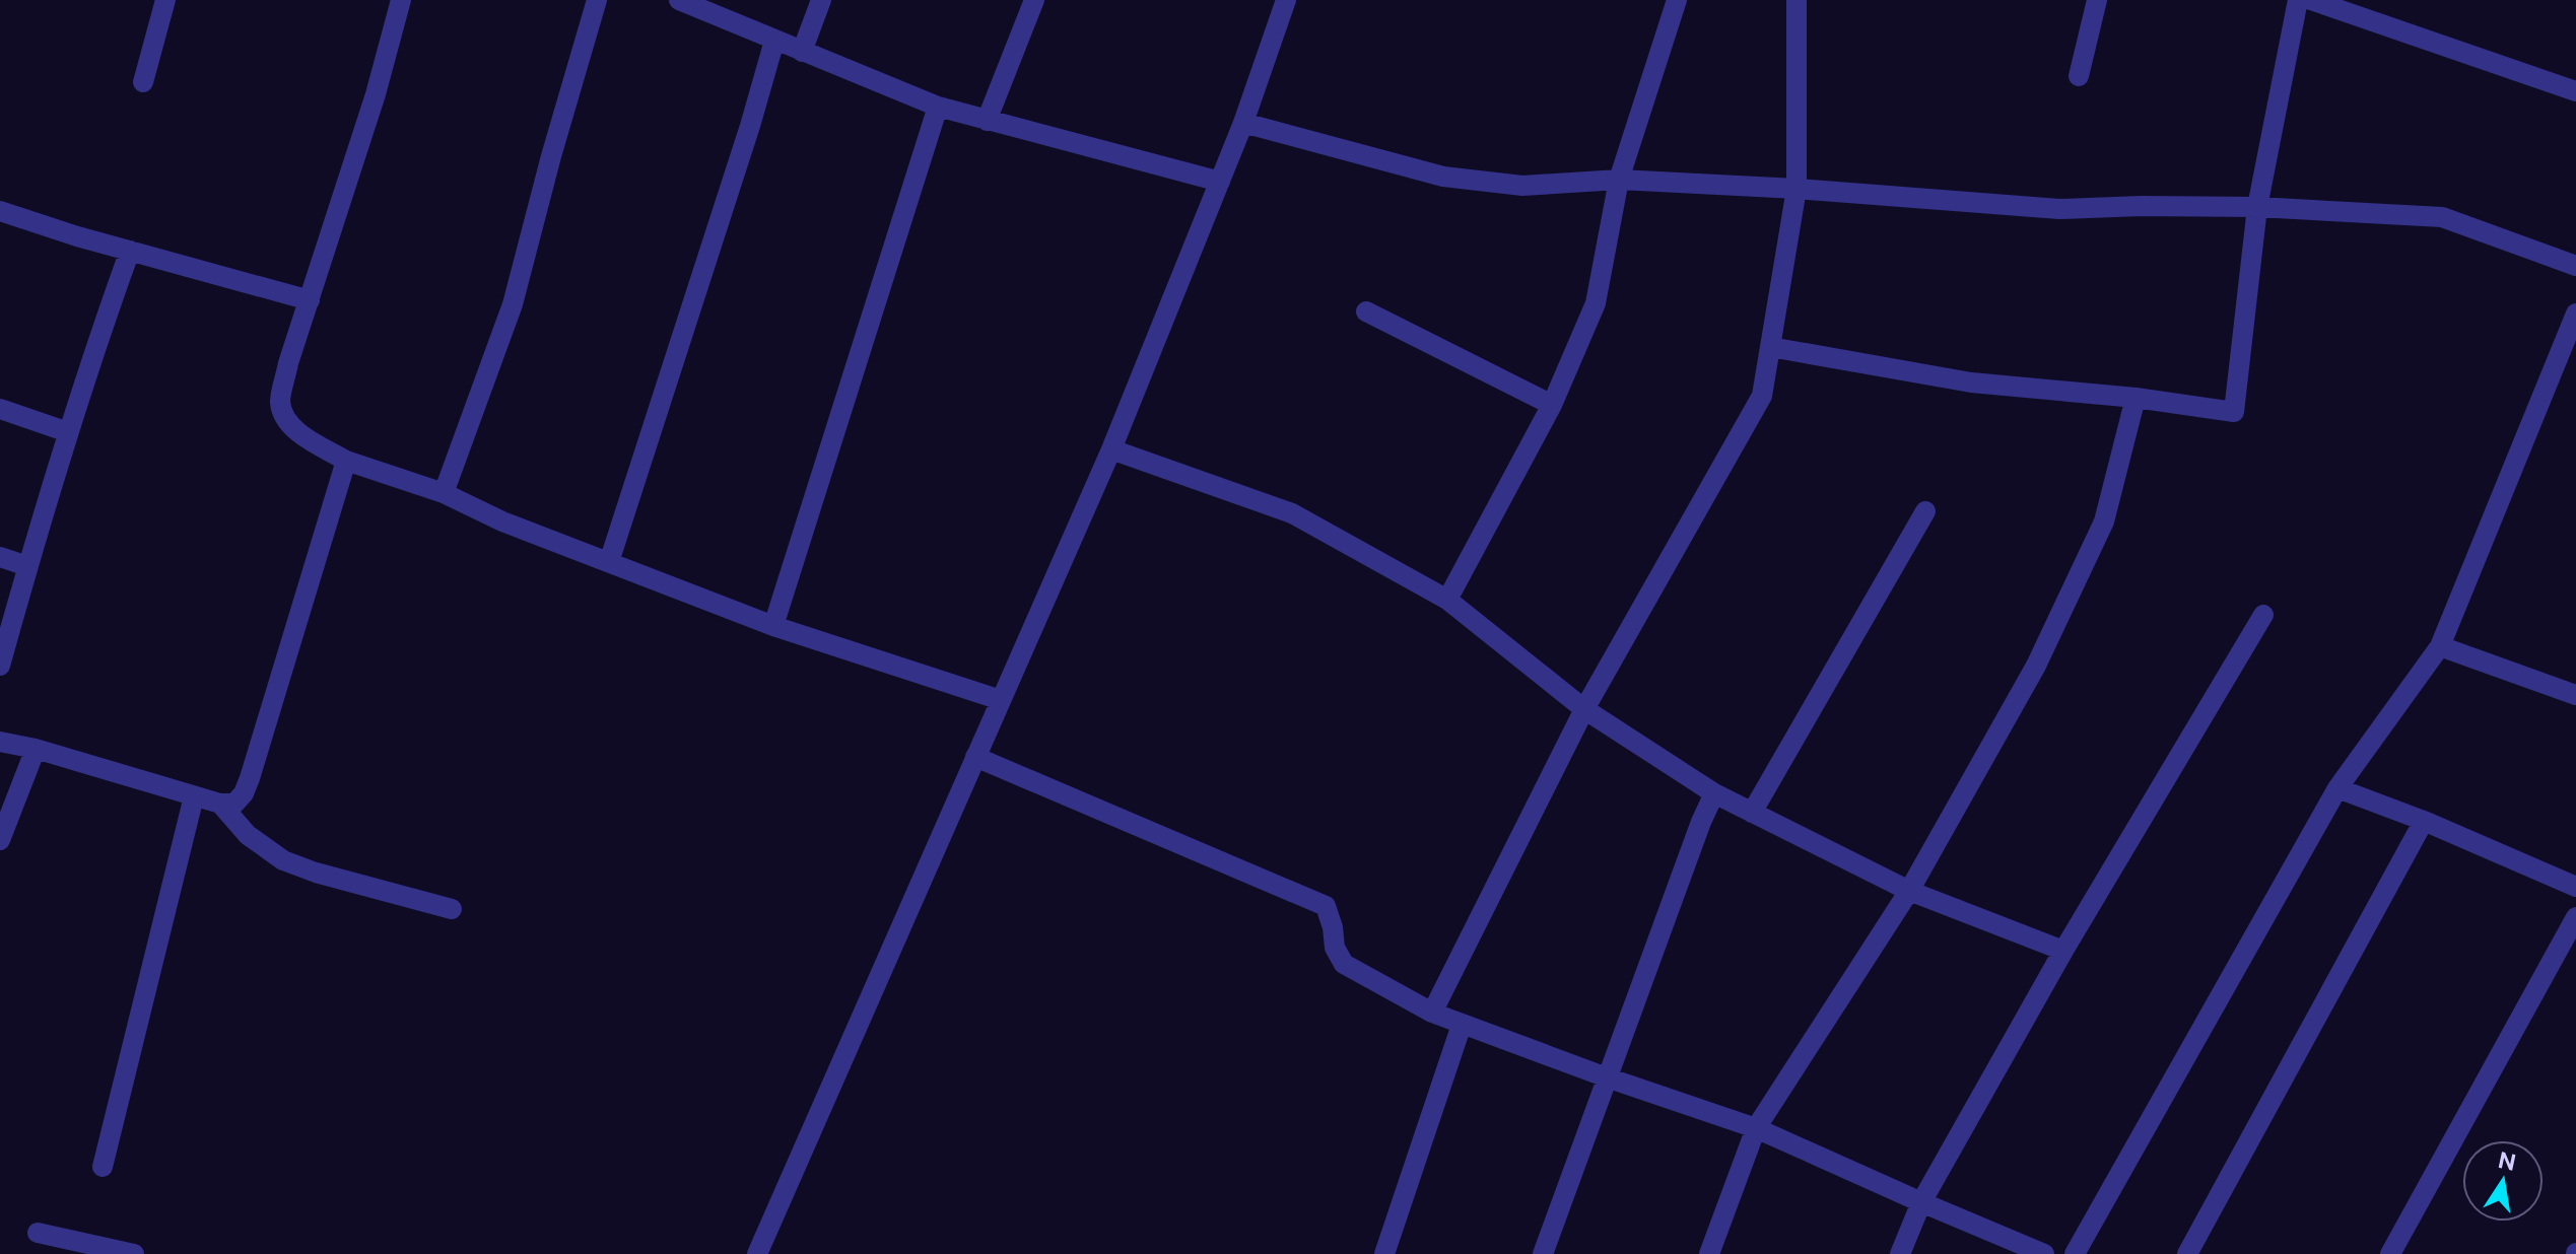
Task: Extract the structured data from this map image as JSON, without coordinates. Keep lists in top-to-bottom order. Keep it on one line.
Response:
{"north":"top"}
